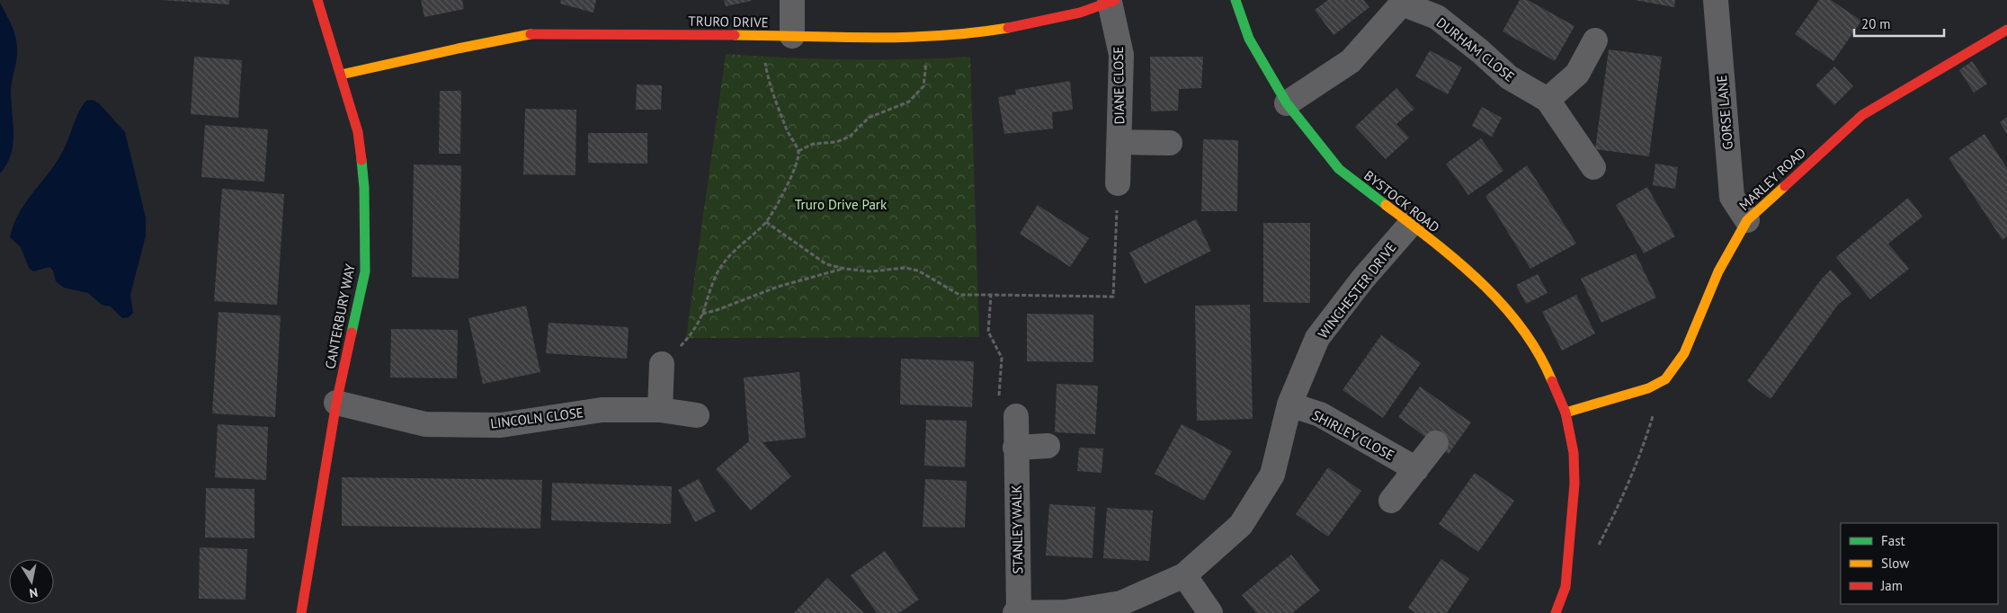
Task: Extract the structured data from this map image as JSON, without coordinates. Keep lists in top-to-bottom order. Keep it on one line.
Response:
{"streets":{"street":["TRURO DRIVE","DURHAM CLOSE","DIANE CLOSE","GORSE LANE","MARLEY ROAD","BYSTOCK ROAD","WINCHESTER DRIVE","CANTERBURY WAY","LINCOLN CLOSE","SHIRLEY CLOSE","STANLEY WALK"]},"crossings":[["TRURO DRIVE","DIANE CLOSE"],["TRURO DRIVE","CANTERBURY WAY"],["DURHAM CLOSE","BYSTOCK ROAD"],["GORSE LANE","MARLEY ROAD"],["MARLEY ROAD","BYSTOCK ROAD"],["BYSTOCK ROAD","WINCHESTER DRIVE"],["WINCHESTER DRIVE","SHIRLEY CLOSE"],["WINCHESTER DRIVE","STANLEY WALK"],["CANTERBURY WAY","LINCOLN CLOSE"]],"parks":["Truro Drive Park"],"legend":["Fast","Slow","Jam"],"scale_bar":"20 m","north":"bottom"}
